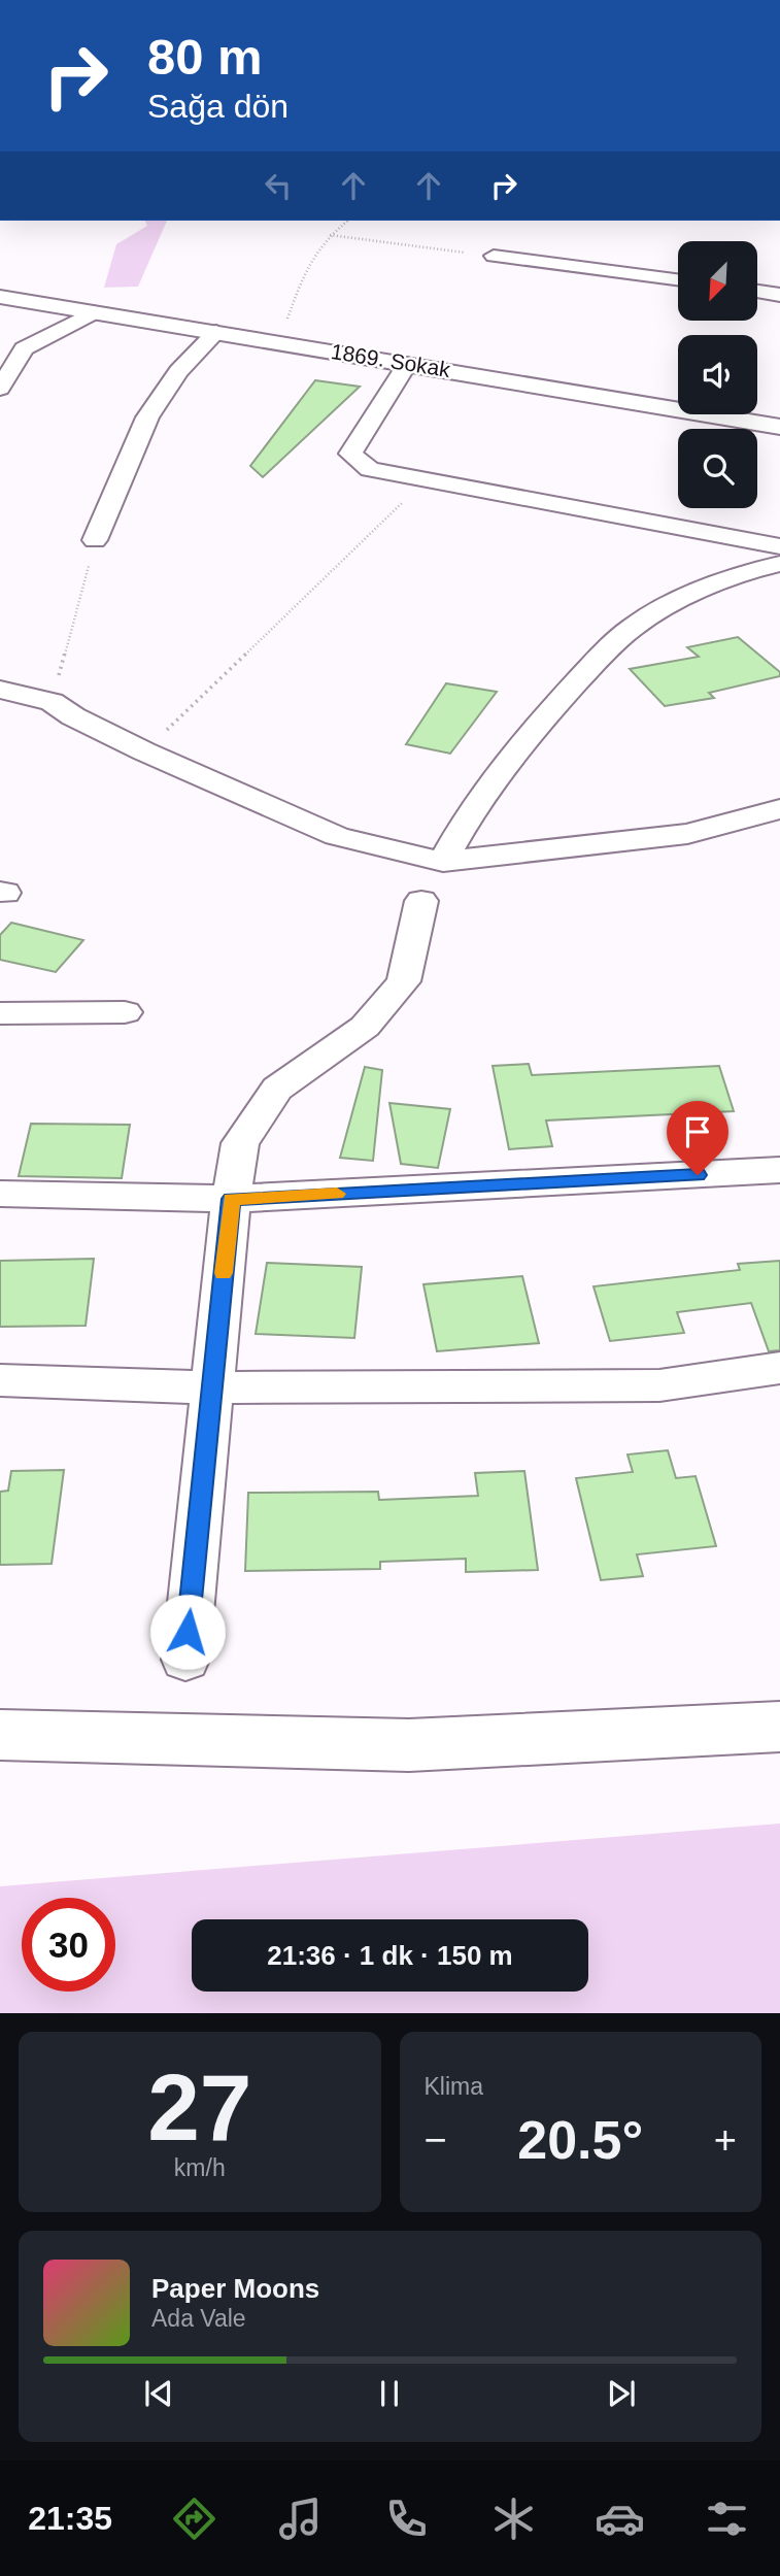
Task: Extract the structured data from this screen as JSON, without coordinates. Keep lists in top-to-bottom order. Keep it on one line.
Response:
{"streets":{"main road":["1869. Sokak"]},"north":"bottom left","page":{"turn":["80 m","Sağa dön"],"limit":"30","trip":"21:36 · 1 dk · 150 m","tile":[["27","km/h"],"Klima"],"heat":["−","20.5°","+"],"song":["Paper Moons","Ada Vale"],"tabs":"21:35"}}
